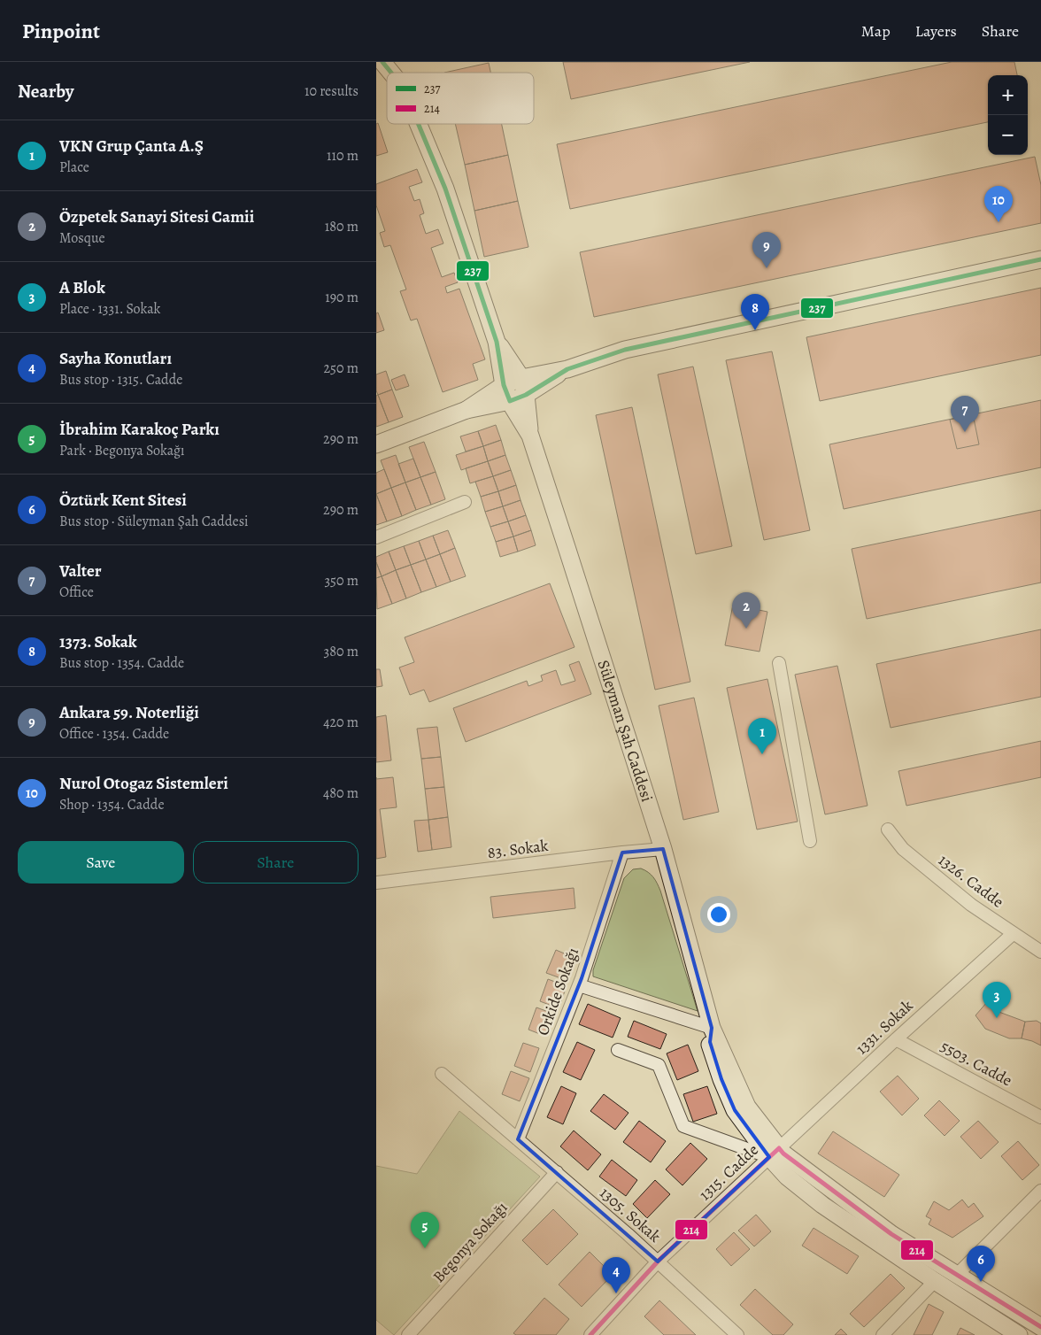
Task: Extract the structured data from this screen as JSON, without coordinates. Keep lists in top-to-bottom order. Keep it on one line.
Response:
{"streets":{"main road":["Süleyman Şah Caddesi"],"street":["83. Sokak","1326. Cadde","Orkide Sokağı","1331. Sokak","5503. Cadde","1315. Cadde","1305. Sokak","Begonya Sokağı"]},"crossings":[["Süleyman Şah Caddesi","83. Sokak"],["Süleyman Şah Caddesi","1331. Sokak"],["Süleyman Şah Caddesi","1315. Cadde"],["83. Sokak","Orkide Sokağı"],["1326. Cadde","1331. Sokak"],["Orkide Sokağı","1305. Sokak"],["1331. Sokak","5503. Cadde"],["1331. Sokak","1315. Cadde"],["1315. Cadde","1305. Sokak"],["1305. Sokak","Begonya Sokağı"]],"lines":["transit line 237","transit line 214"],"legend":["237","214"],"page":{"header":"Pinpoint","nav":["Map","Layers","Share"],"heading":["Nearby","10 results"],"map_buttons":["+","−"],"list":[{"mark":"1","name":"VKN Grup Çanta A.Ş","note":"Place","value":"110 m"},{"mark":"2","name":"Özpetek Sanayi Sitesi Camii","note":"Mosque","value":"180 m"},{"mark":"3","name":"A Blok","note":"Place · 1331. Sokak","value":"190 m"},{"mark":"4","name":"Sayha Konutları","note":"Bus stop · 1315. Cadde","value":"250 m"},{"mark":"5","name":"İbrahim Karakoç Parkı","note":"Park · Begonya Sokağı","value":"290 m"},{"mark":"6","name":"Öztürk Kent Sitesi","note":"Bus stop · Süleyman Şah Caddesi","value":"290 m"},{"mark":"7","name":"Valter","note":"Office","value":"350 m"},{"mark":"8","name":"1373. Sokak","note":"Bus stop · 1354. Cadde","value":"380 m"},{"mark":"9","name":"Ankara 59. Noterliği","note":"Office · 1354. Cadde","value":"420 m"},{"mark":"10","name":"Nurol Otogaz Sistemleri","note":"Shop · 1354. Cadde","value":"480 m"}],"pins":["10","9","8","7","2","1","3","5","6","4"],"buttons":["Save","Share"]}}
